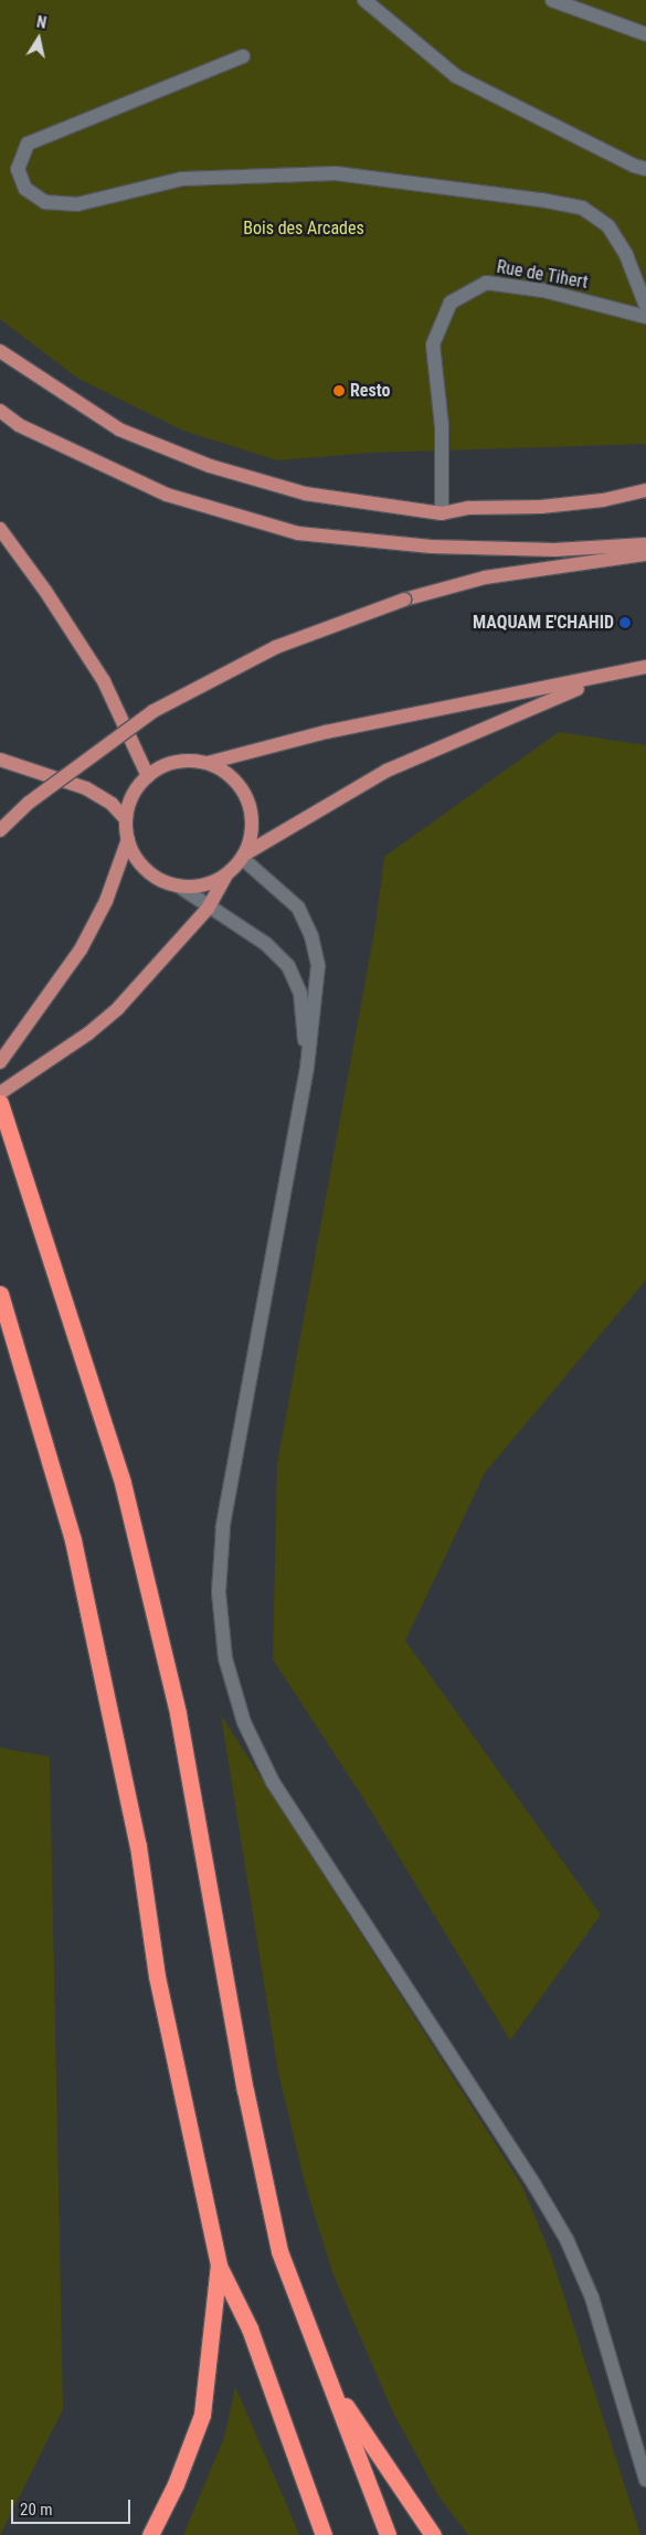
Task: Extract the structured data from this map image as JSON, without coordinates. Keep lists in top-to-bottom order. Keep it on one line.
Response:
{"streets":{"street":["Rue de Tihert"]},"parks":["Bois des Arcades"],"places":["Resto","MAQUAM E'CHAHID"],"scale_bar":"20 m","north":"top"}
